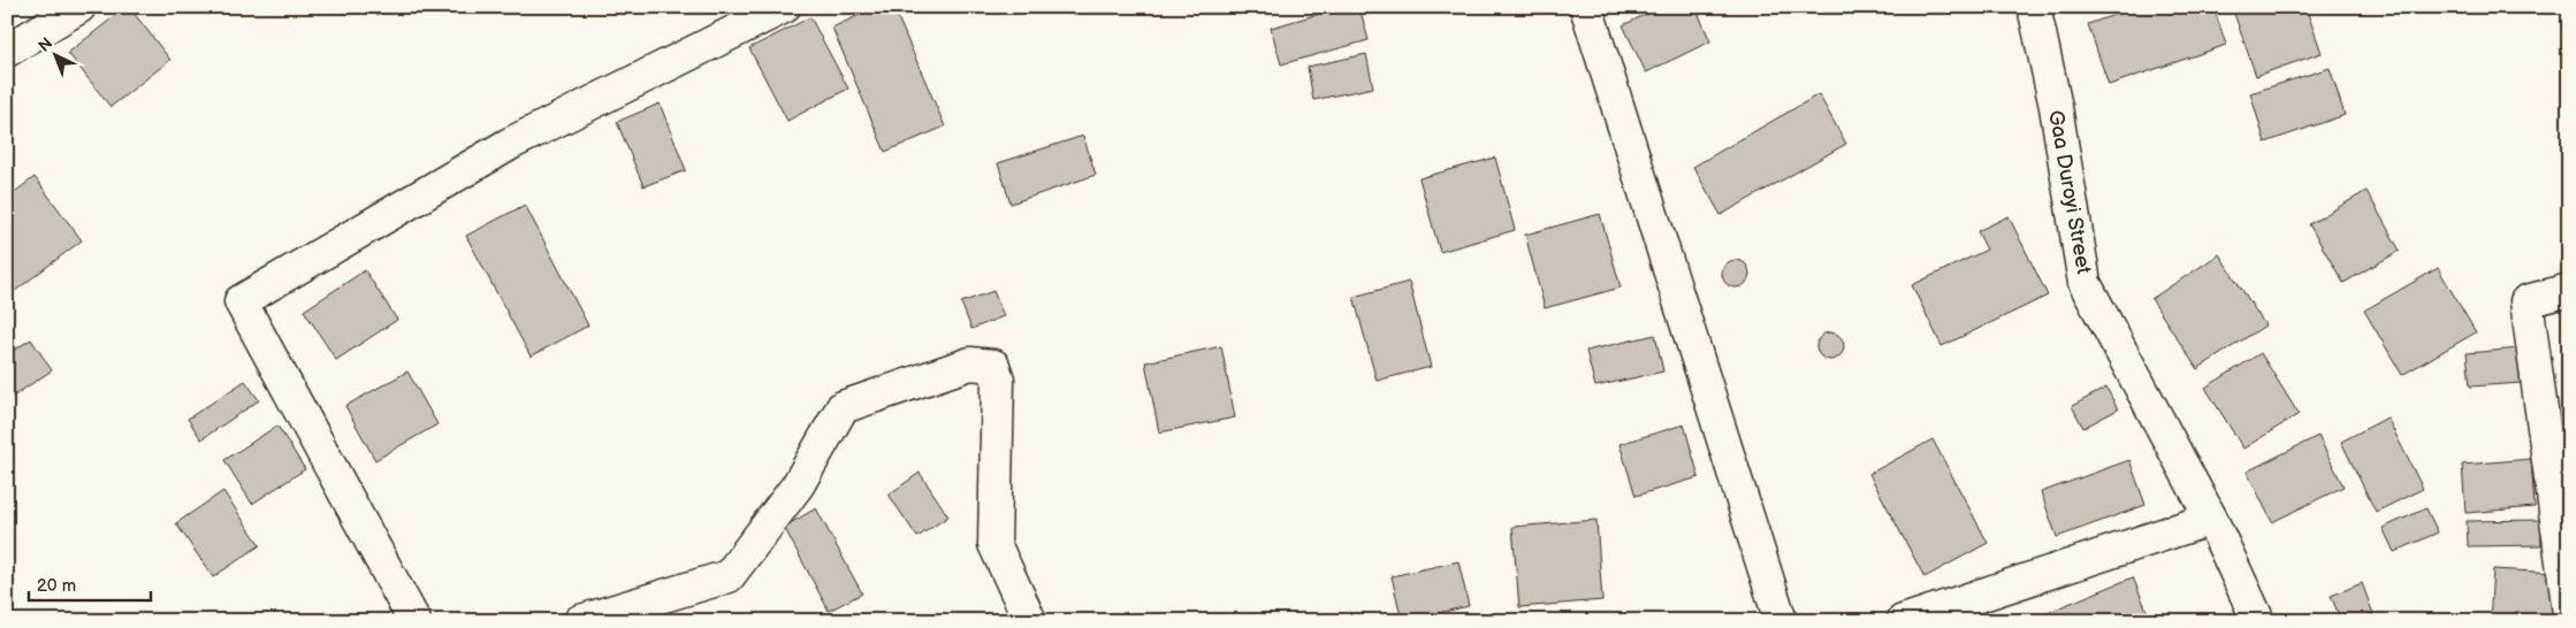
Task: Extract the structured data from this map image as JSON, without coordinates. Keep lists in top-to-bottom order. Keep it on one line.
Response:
{"streets":{"street":["Gaa Duroyi Street"]},"scale_bar":"20 m","north":"top left"}
